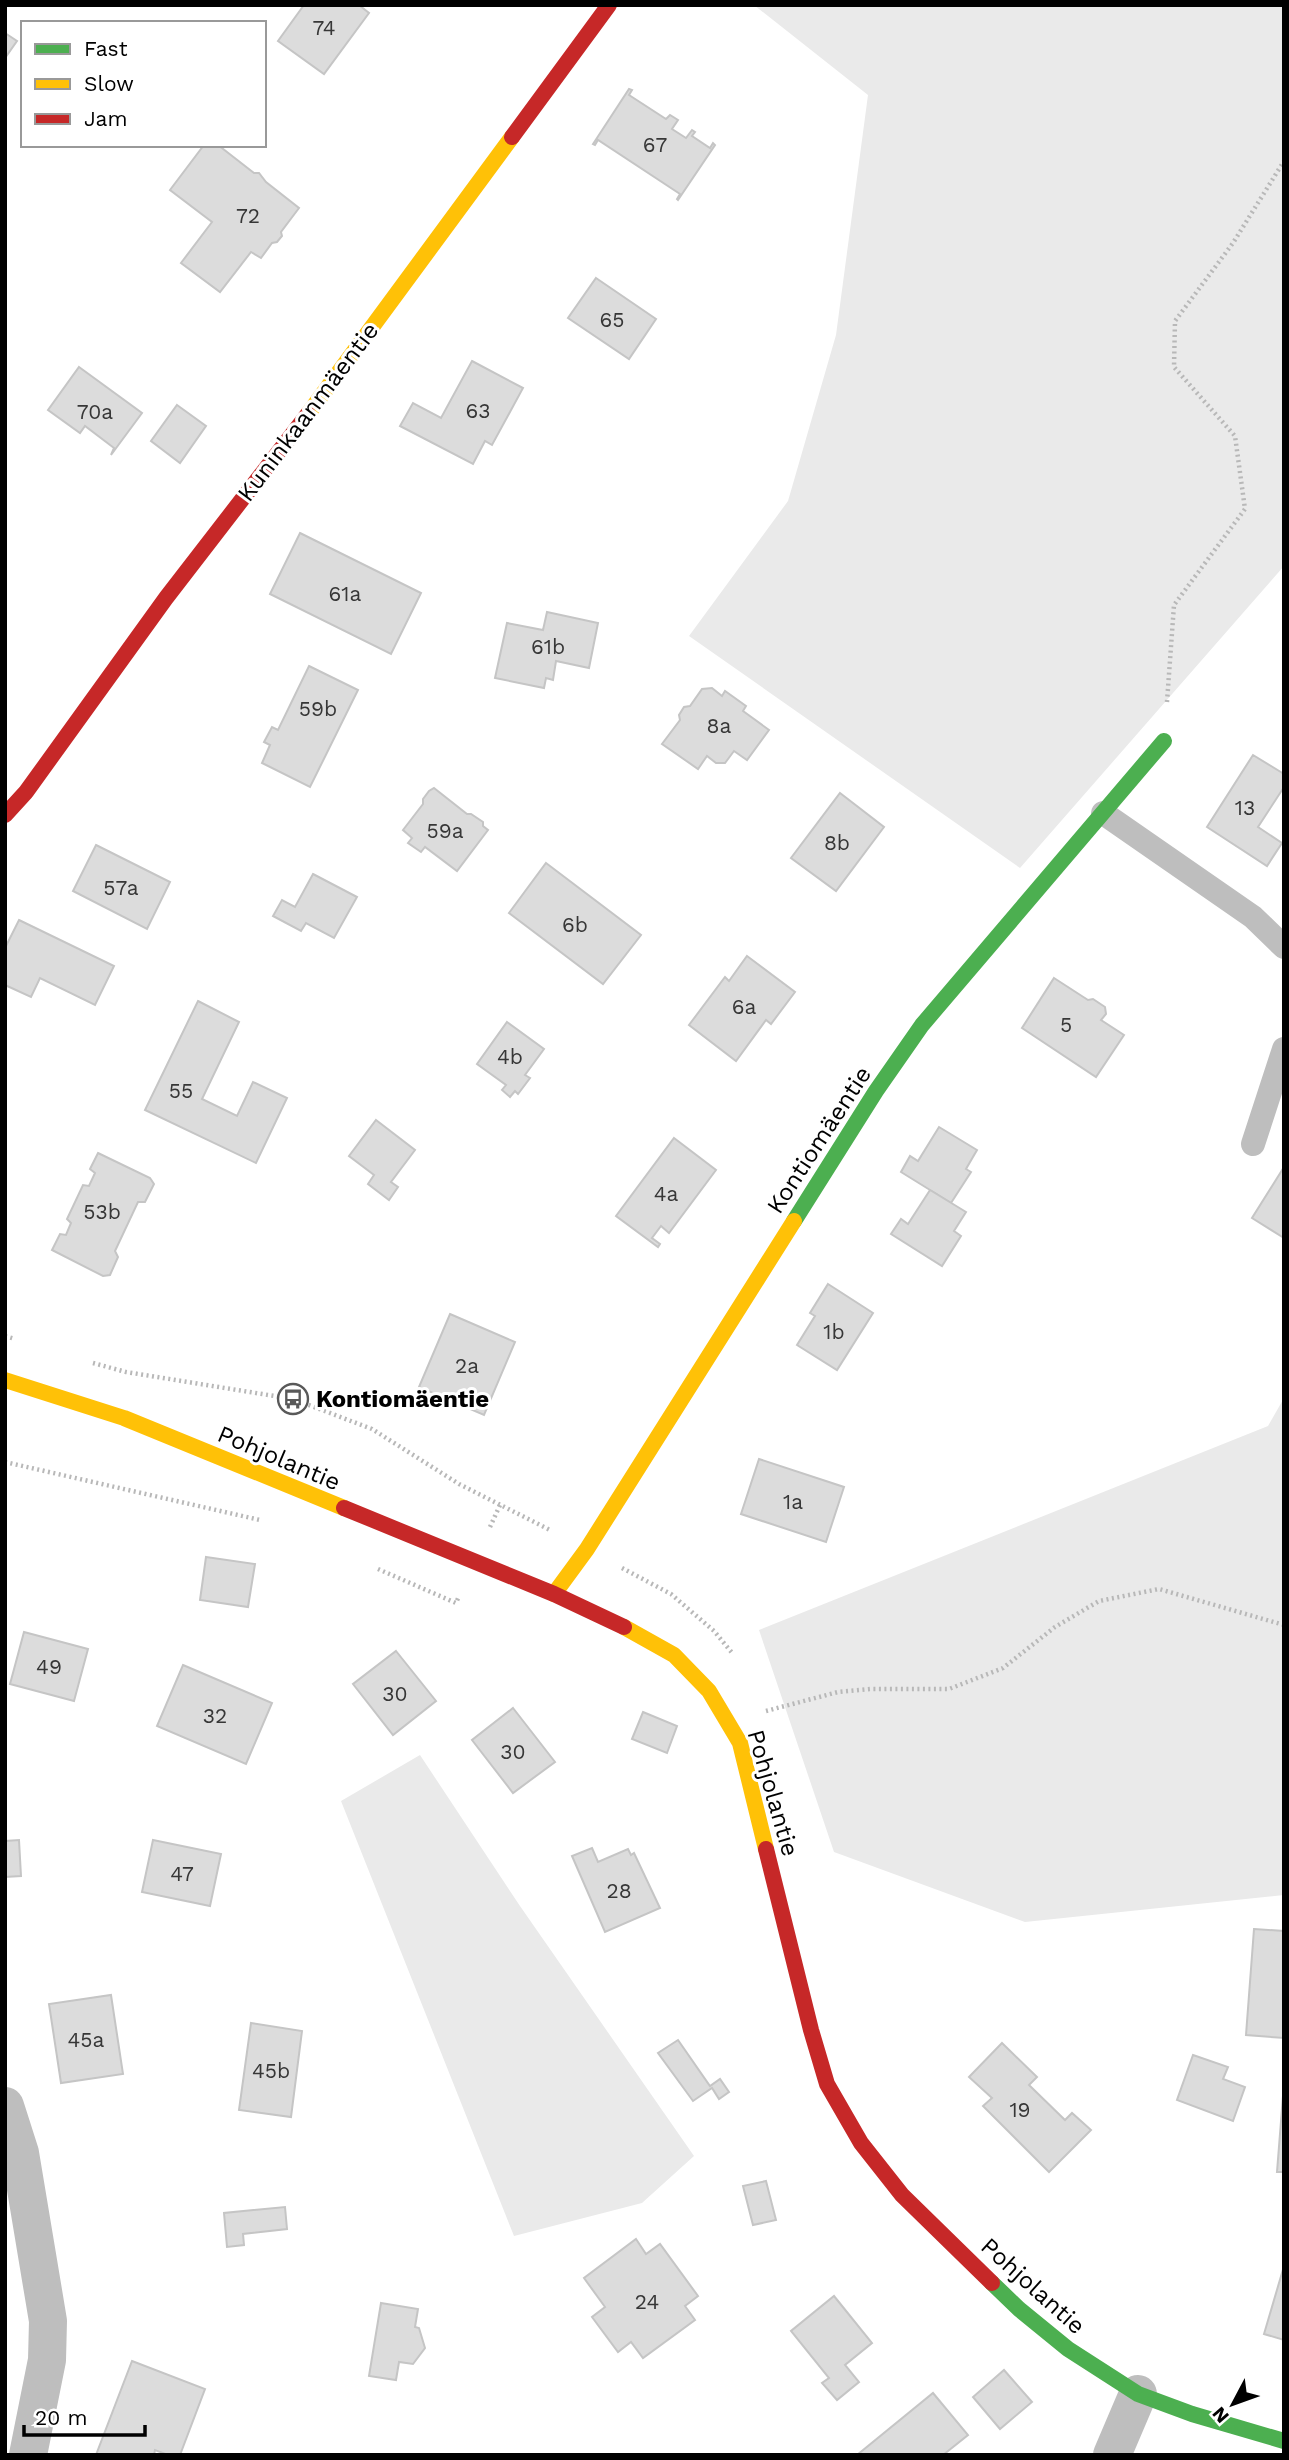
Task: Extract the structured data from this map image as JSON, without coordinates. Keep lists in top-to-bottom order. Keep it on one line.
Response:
{"streets":{"street":["Kuninkaanmäentie","Kontiomäentie","Pohjolantie"]},"crossings":[["Kontiomäentie","Pohjolantie"]],"places":{"bus stop":["Kontiomäentie"]},"house_numbers":["74","67","72","65","63","70a","61a","61b","59b","8a","13","59a","8b","57a","6b","6a","5","4b","55","4a","53b","1b","2a","1a","49","30","32","30","47","28","45a","45b","19","24"],"legend":["Fast","Slow","Jam"],"scale_bar":"20 m","north":"bottom left"}
